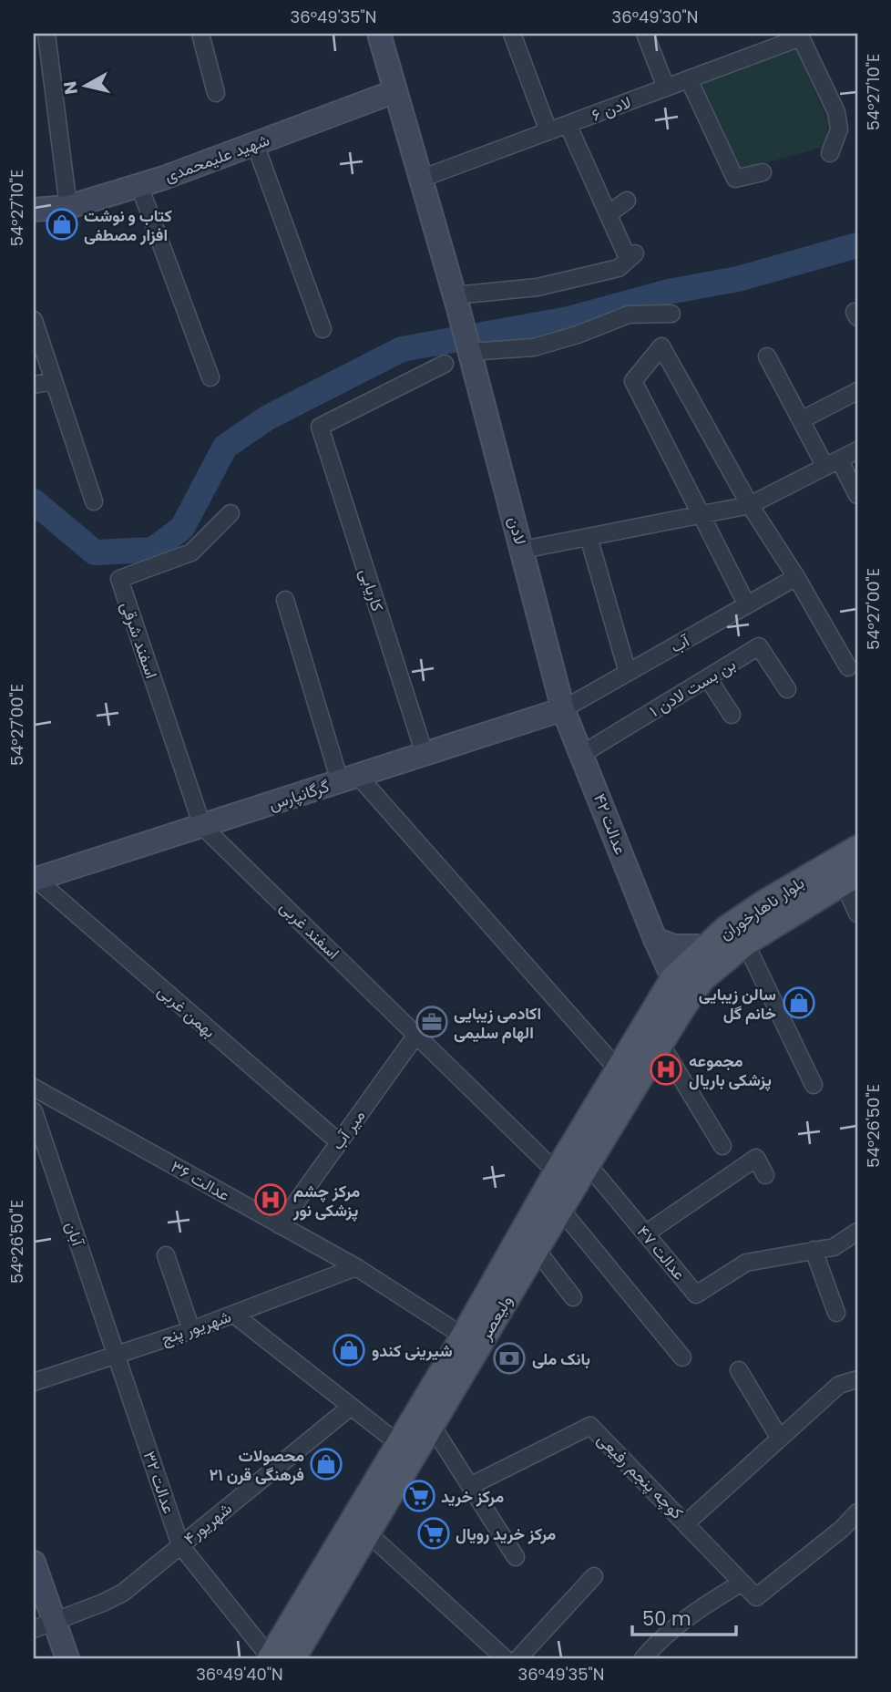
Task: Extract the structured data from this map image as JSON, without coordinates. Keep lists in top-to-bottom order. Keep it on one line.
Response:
{"streets":{"main road":["شهید علیمحمدی","لادن","گرگانپارس","عدالت ۴۲","بلوار ناهارخوران","ولیعصر"],"street":["۶ لادن","کاریابی","اسفند شرقی","آب","۱ بن بست لادن","اسفند غربی","بهمن غربی","میر آب","عدالت ۳۶","آبان","عدالت ۴۷","شهریور پنج","کوچه پنجم رفیعی","عدالت ۳۲","شهریور۴"]},"crossings":[["لادن","آب"],["لادن","گرگانپارس"],["لادن","عدالت ۴۲"],["کاریابی","گرگانپارس"],["اسفند شرقی","گرگانپارس"],["اسفند شرقی","اسفند غربی"],["آب","گرگانپارس"],["آب","عدالت ۴۲"],["۱ بن بست لادن","عدالت ۴۲"],["گرگانپارس","عدالت ۴۲"],["گرگانپارس","اسفند غربی"],["گرگانپارس","بهمن غربی"],["عدالت ۴۲","بلوار ناهارخوران"],["عدالت ۴۲","ولیعصر"],["بلوار ناهارخوران","ولیعصر"],["اسفند غربی","میر آب"],["اسفند غربی","ولیعصر"],["بهمن غربی","میر آب"],["میر آب","عدالت ۳۶"],["عدالت ۳۶","ولیعصر"],["عدالت ۳۶","شهریور پنج"],["آبان","شهریور پنج"],["آبان","عدالت ۳۲"],["عدالت ۴۷","ولیعصر"],["ولیعصر","عدالت ۳۲"],["شهریور پنج","عدالت ۳۲"],["عدالت ۳۲","شهریور۴"]],"places":{"shop":["کتاب و نوشت افزار مصطفی","سالن زیبایی خانم گل","شیرینی کندو","محصولات فرهنگی قرن ۲۱"],"office":["اکادمی زیبایی الهام سلیمی"],"hospital":["مجموعه پزشکی باریال","مرکز چشم پزشکی نور"],"bank":["بانک ملی"],"supermarket":["مرکز خرید","مرکز خرید رویال"]},"scale_bar":"50 m","north":"left","coordinates":["36°49'35\"N","36°49'30\"N","54°27'10\"E","54°27'00\"E","54°26'50\"E","36°49'40\"N"]}
